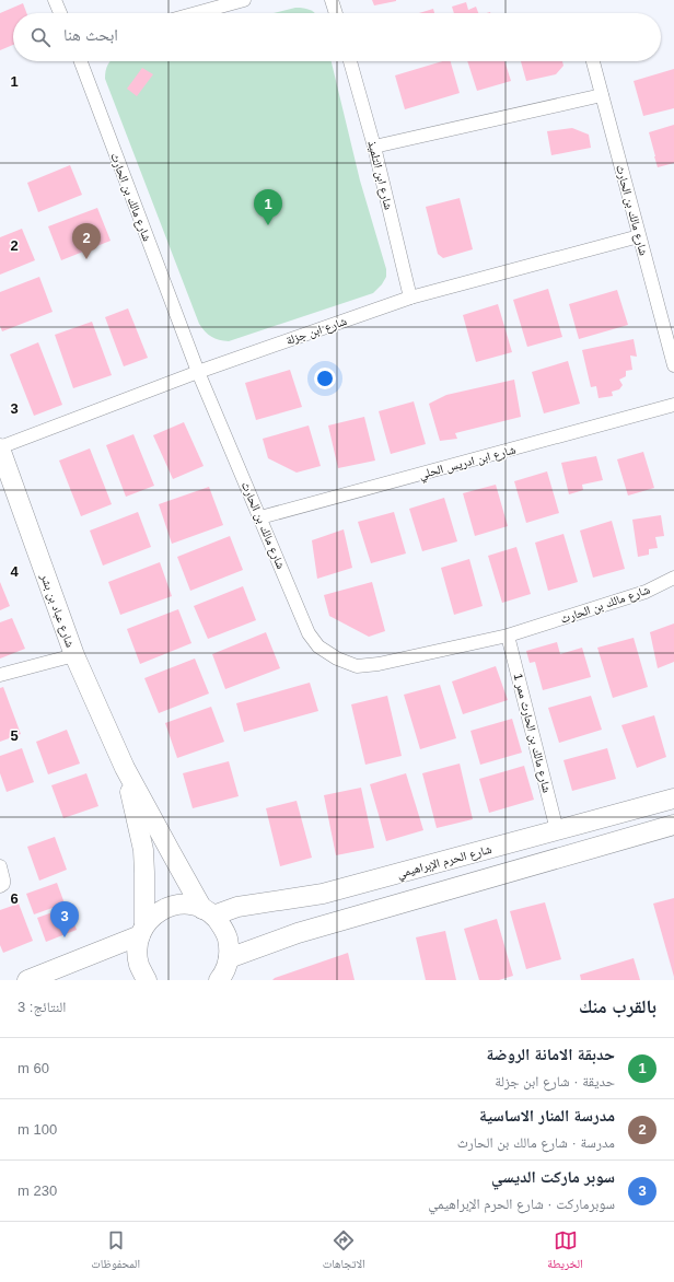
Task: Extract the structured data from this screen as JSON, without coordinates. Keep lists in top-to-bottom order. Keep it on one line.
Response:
{"streets":{"street":["شارع ابن التلميذ","شارع مالك بن الحارث","شارع ابن جزلة","شارع ابن ادريس الحلي","شارع عباد بن بشر","شارع مالك بن الحارث ممر 1","شارع الحرم الإبراهيمي"]},"crossings":[["شارع ابن التلميذ","شارع ابن جزلة"],["شارع مالك بن الحارث","شارع ابن جزلة"],["شارع مالك بن الحارث","شارع ابن ادريس الحلي"],["شارع مالك بن الحارث","شارع مالك بن الحارث ممر 1"],["شارع ابن جزلة","شارع عباد بن بشر"],["شارع عباد بن بشر","شارع الحرم الإبراهيمي"],["شارع مالك بن الحارث ممر 1","شارع الحرم الإبراهيمي"]],"page":{"search":"ابحث هنا","pins":["1","2","3"],"heading":["بالقرب منك","النتائج: 3"],"list":[{"mark":"1","name":"حدبقة الامانة الروضة","note":"حديقة · شارع ابن جزلة","value":"60 m"},{"mark":"2","name":"مدرسة المنار الاساسية","note":"مدرسة · شارع مالك بن الحارث","value":"100 m"},{"mark":"3","name":"سوبر ماركت الديسي","note":"سوبرماركت · شارع الحرم الإبراهيمي","value":"230 m"}],"nav":["الخريطة","الاتجاهات","المحفوظات"]},"grid":{"rows":["1","2","3","4","5","6"]}}
